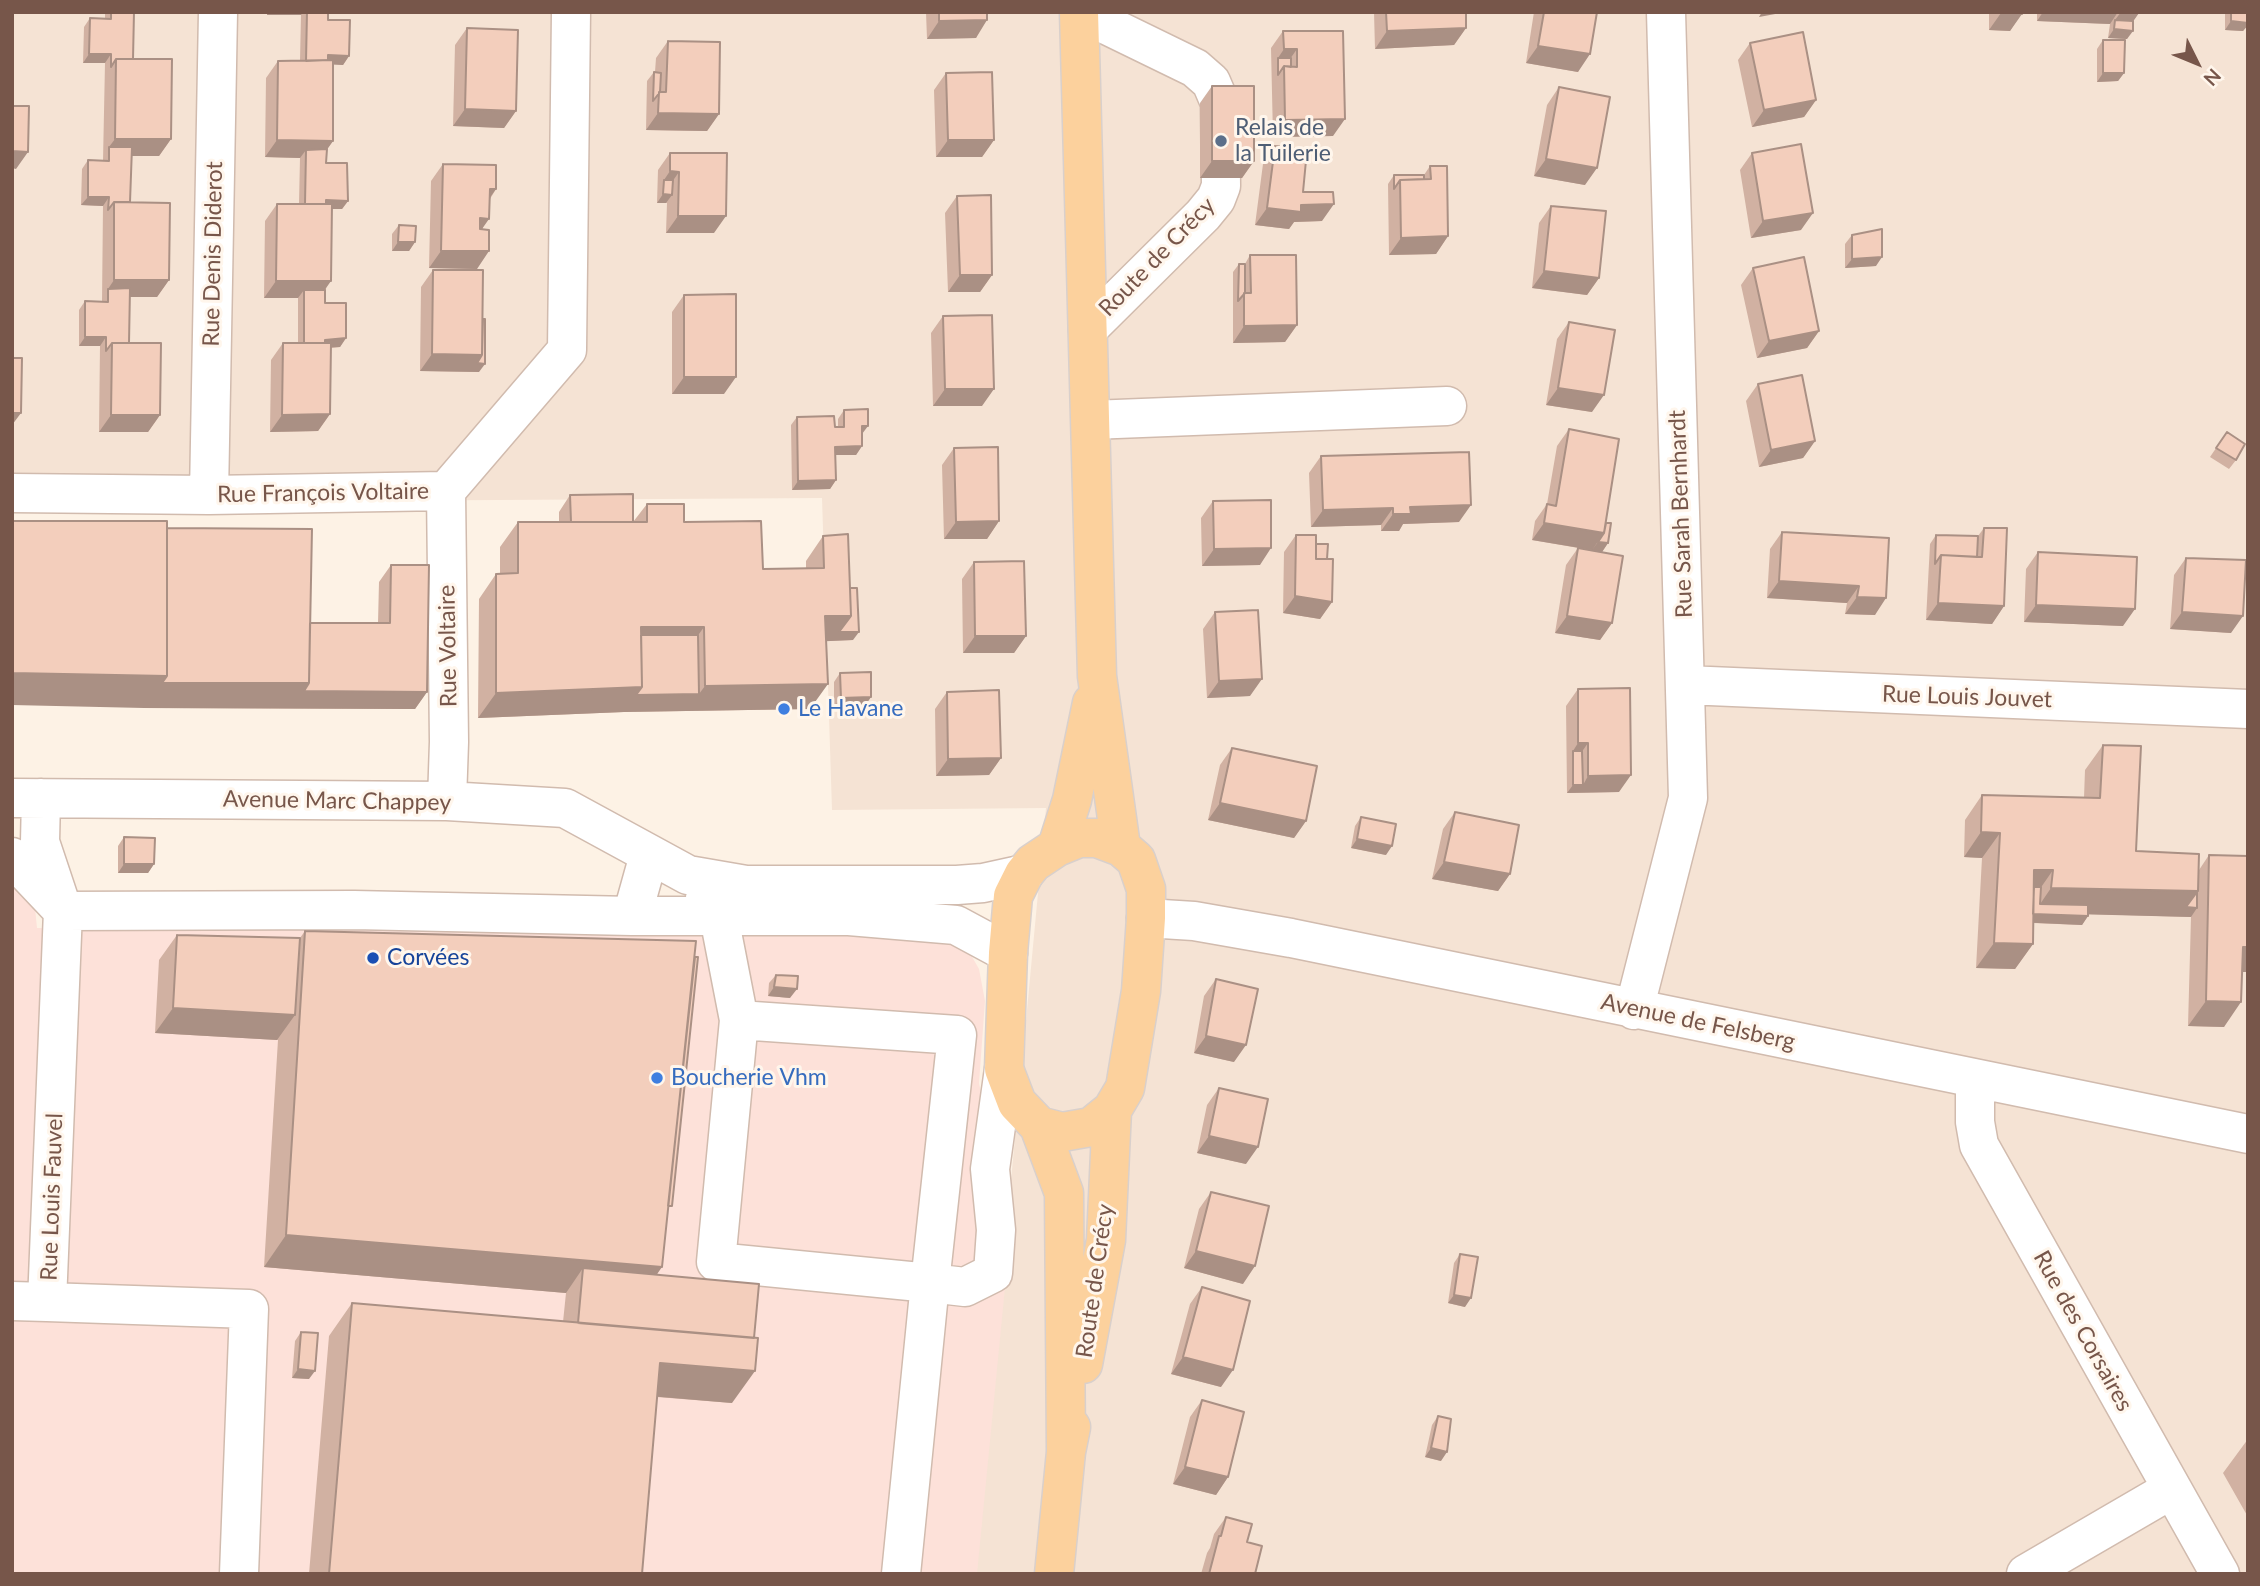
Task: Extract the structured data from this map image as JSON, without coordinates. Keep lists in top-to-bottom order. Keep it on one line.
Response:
{"streets":{"main road":["Route de Crécy"],"street":["Rue Denis Diderot","Rue François Voltaire","Rue Sarah Bernhardt","Rue Voltaire","Rue Louis Jouvet","Avenue Marc Chappey","Avenue de Felsberg","Rue Louis Fauvel","Rue des Corsaires"]},"crossings":[["Rue Denis Diderot","Rue François Voltaire"],["Route de Crécy","Avenue Marc Chappey"],["Route de Crécy","Avenue de Felsberg"],["Rue François Voltaire","Rue Voltaire"],["Rue Sarah Bernhardt","Rue Louis Jouvet"],["Rue Sarah Bernhardt","Avenue de Felsberg"],["Rue Voltaire","Avenue Marc Chappey"],["Avenue Marc Chappey","Rue Louis Fauvel"],["Avenue de Felsberg","Rue des Corsaires"]],"places":["Relais de la Tuilerie","Le Havane","Corvées","Boucherie Vhm"],"north":"bottom right"}
